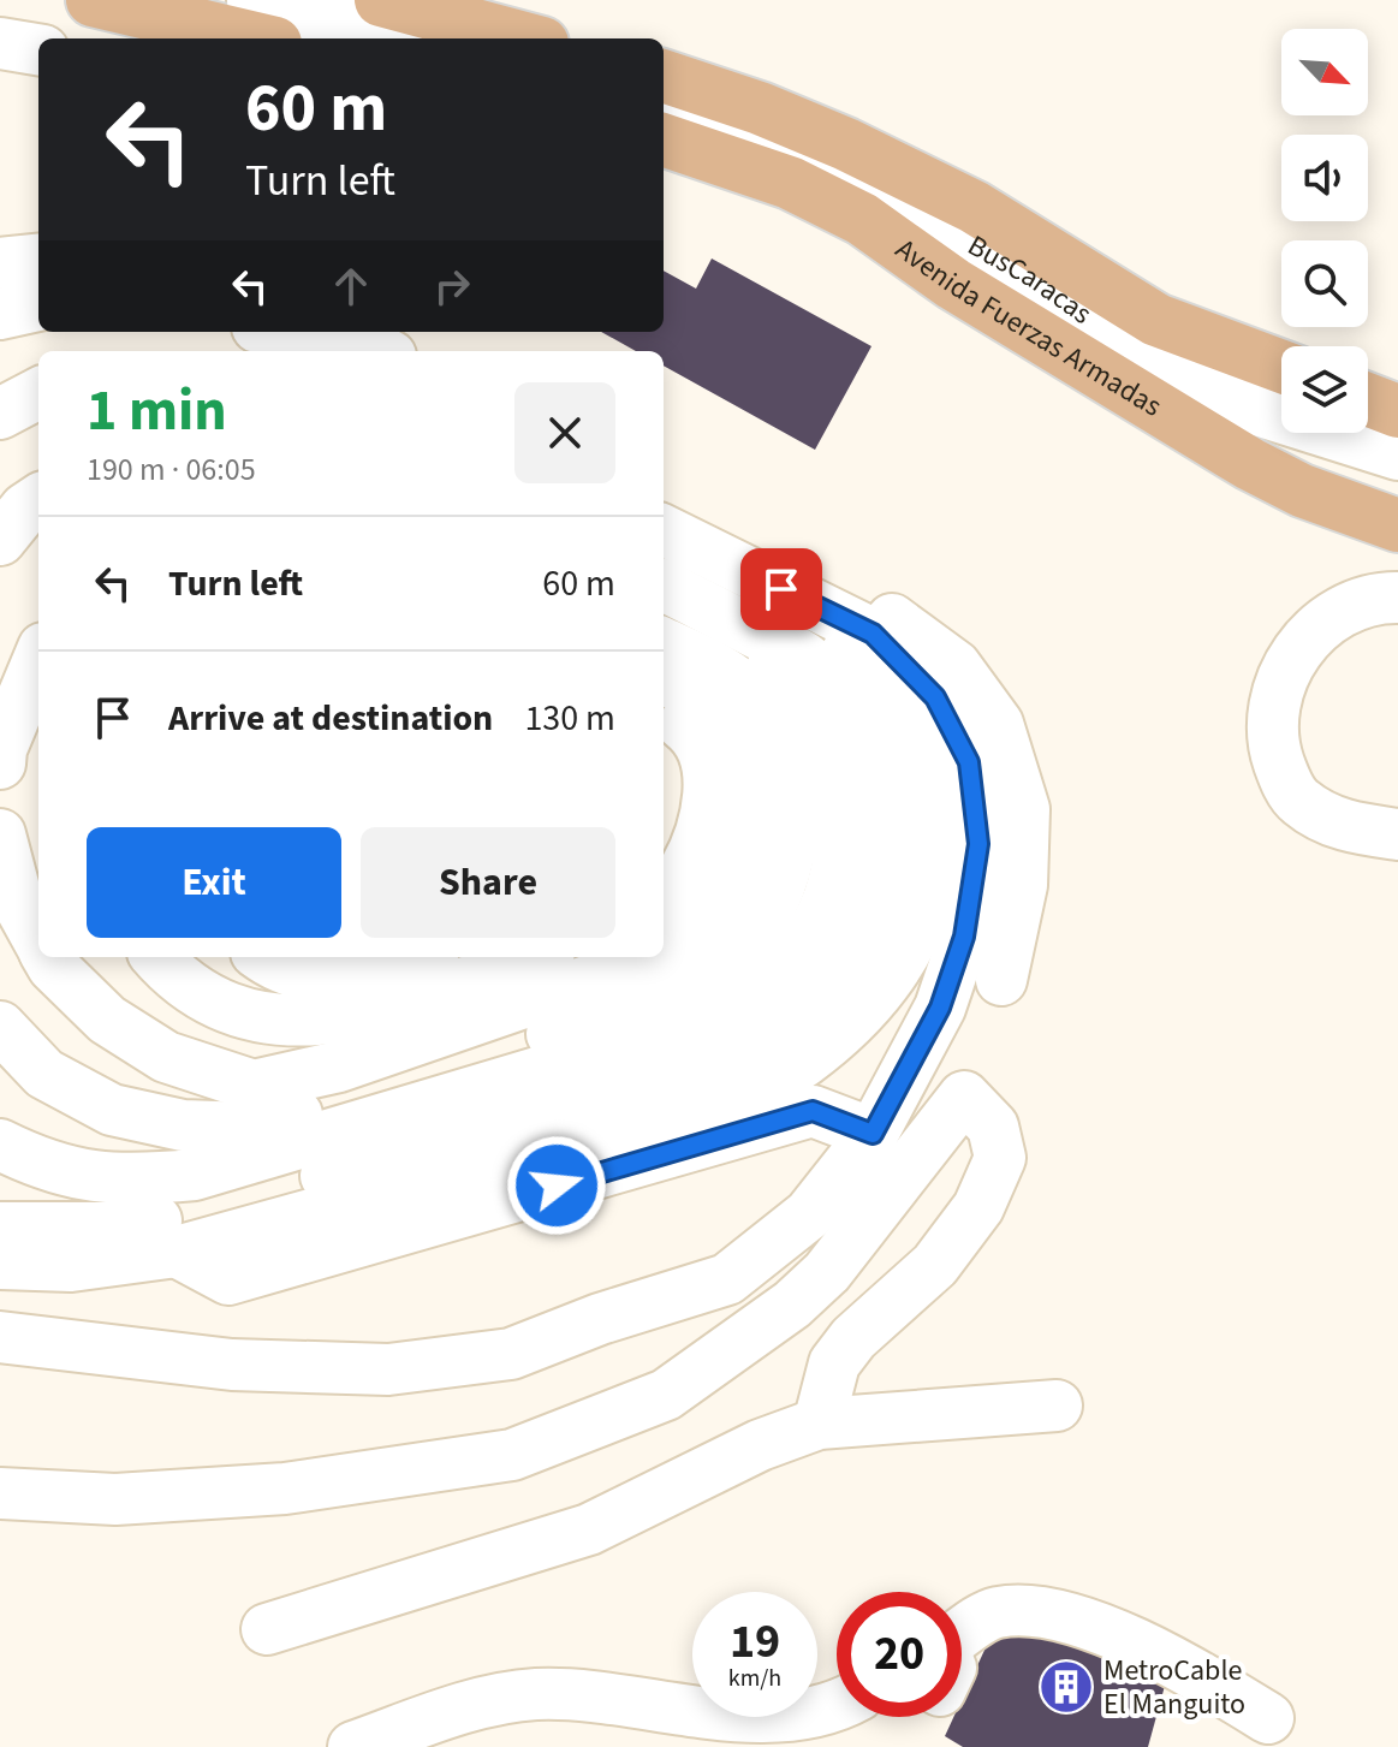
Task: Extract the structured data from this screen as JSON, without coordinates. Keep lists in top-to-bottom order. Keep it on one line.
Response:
{"streets":{"main road":["Avenida Fuerzas Armadas"],"street":["BusCaracas"]},"places":{"building":["MetroCable El Manguito"]},"north":"bottom right","page":{"turn":["60 m","Turn left"],"heading":["1 min","190 m · 06:05"],"list":[{"name":"Turn left","value":"60 m"},{"name":"Arrive at destination","value":"130 m"}],"buttons":["Exit","Share"],"speed":"19 km/h","limit":"20"}}
